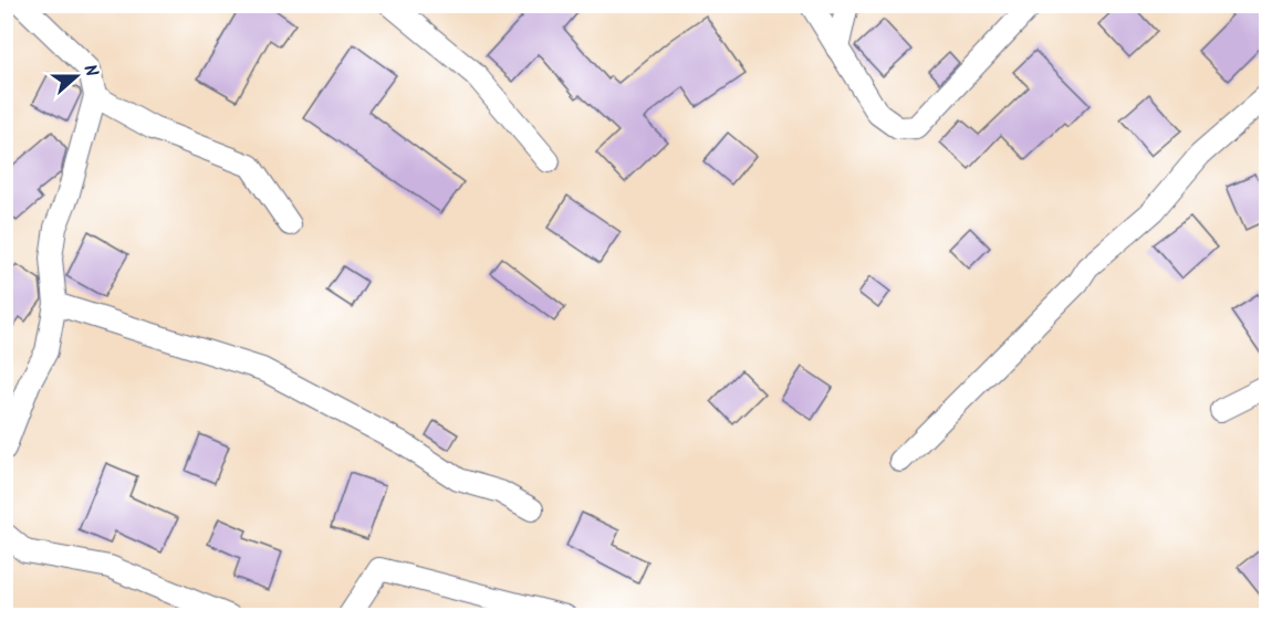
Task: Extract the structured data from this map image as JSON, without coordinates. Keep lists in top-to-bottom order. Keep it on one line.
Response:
{"north":"right"}
